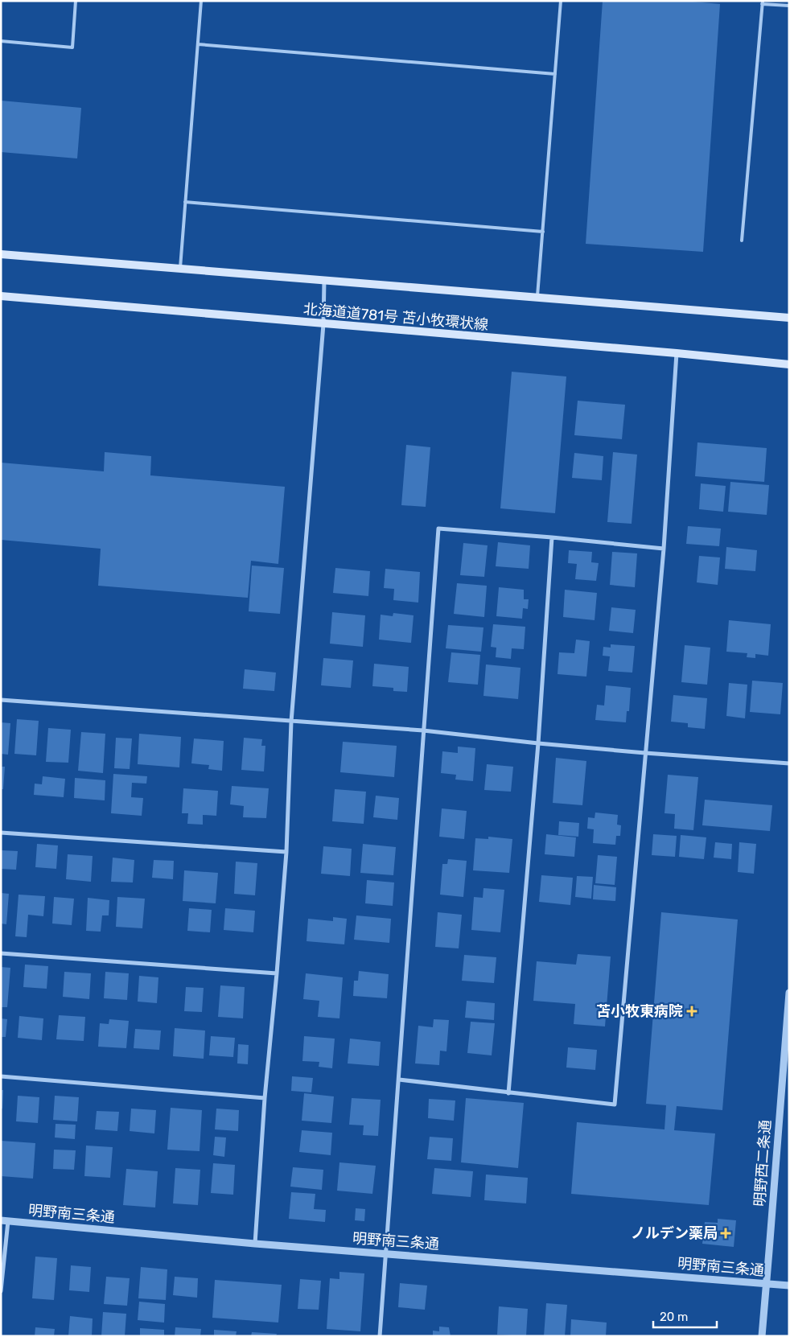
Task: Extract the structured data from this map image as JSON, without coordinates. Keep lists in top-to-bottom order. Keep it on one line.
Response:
{"streets":{"main road":["北海道道781号 苫小牧環状線"],"street":["明野西二条通","明野南三条通"]},"crossings":[["明野西二条通","明野南三条通"]],"places":{"health":["苫小牧東病院","ノルデン薬局"]},"scale_bar":"20 m"}
